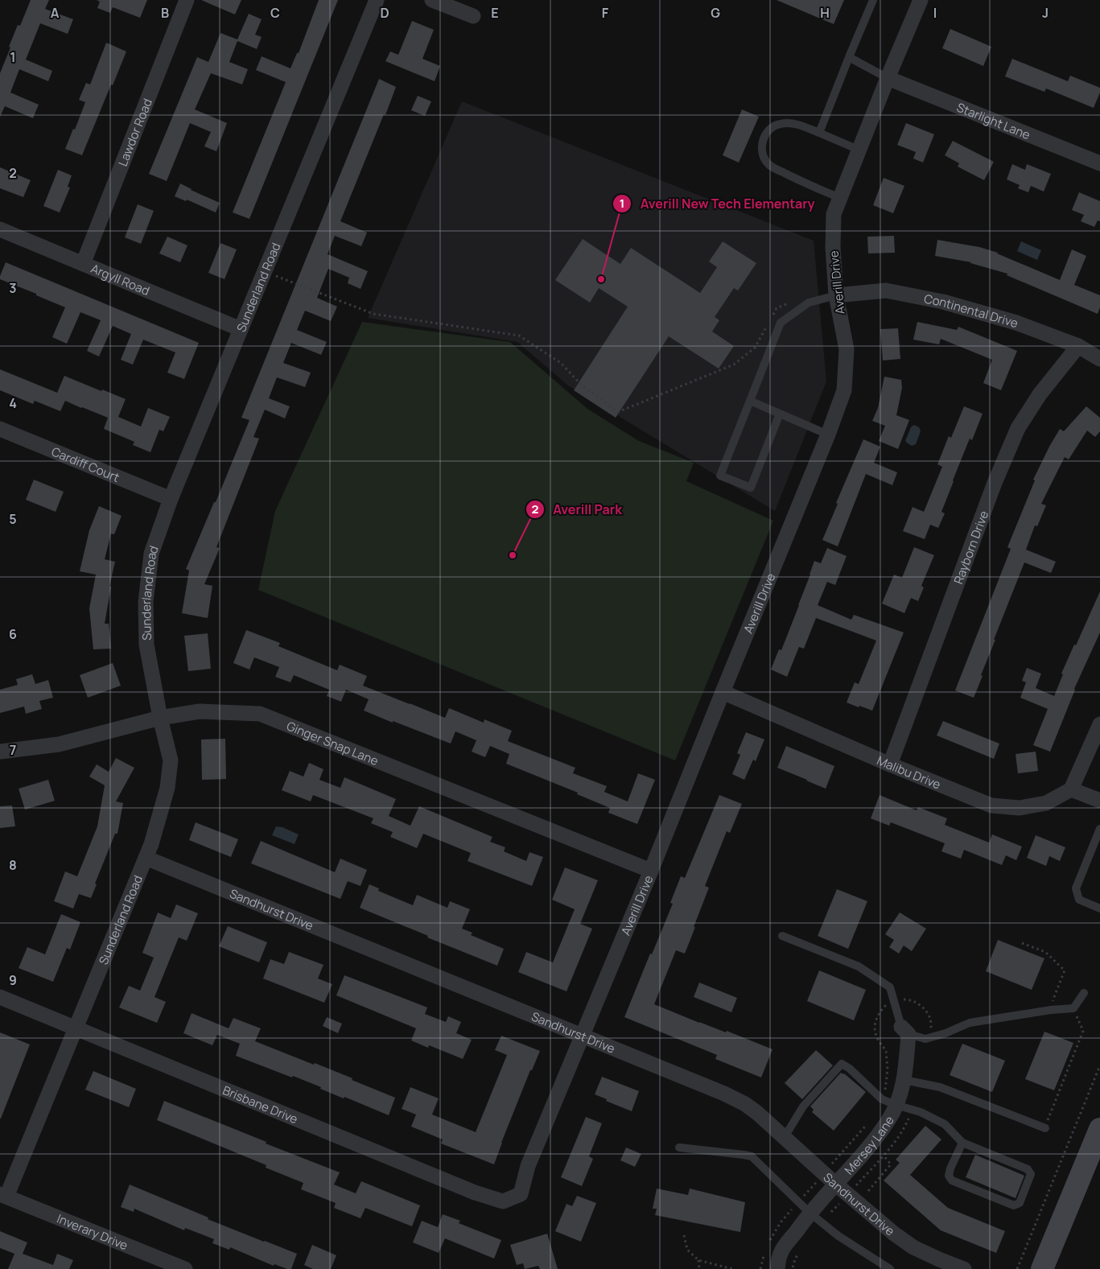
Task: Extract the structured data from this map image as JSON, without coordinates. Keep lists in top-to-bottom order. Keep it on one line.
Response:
{"streets":{"street":["Starlight Lane","Lawdor Road","Argyll Road","Averill Drive","Sunderland Road","Continental Drive","Cardiff Court","Rayborn Drive","Ginger Snap Lane","Malibu Drive","Sandhurst Drive","Brisbane Drive","Mersey Lane","Inverary Drive"]},"crossings":[["Starlight Lane","Averill Drive"],["Lawdor Road","Argyll Road"],["Argyll Road","Sunderland Road"],["Averill Drive","Continental Drive"],["Averill Drive","Ginger Snap Lane"],["Averill Drive","Malibu Drive"],["Averill Drive","Sandhurst Drive"],["Averill Drive","Brisbane Drive"],["Sunderland Road","Cardiff Court"],["Sunderland Road","Ginger Snap Lane"],["Sunderland Road","Sandhurst Drive"],["Sunderland Road","Brisbane Drive"],["Sunderland Road","Inverary Drive"],["Continental Drive","Rayborn Drive"],["Rayborn Drive","Malibu Drive"],["Sandhurst Drive","Mersey Lane"]],"places":["Averill New Tech Elementary","Averill Park"],"grid":{"columns":["A","B","C","D","E","F","G","H","I","J"],"rows":["1","2","3","4","5","6","7","8","9"]}}
